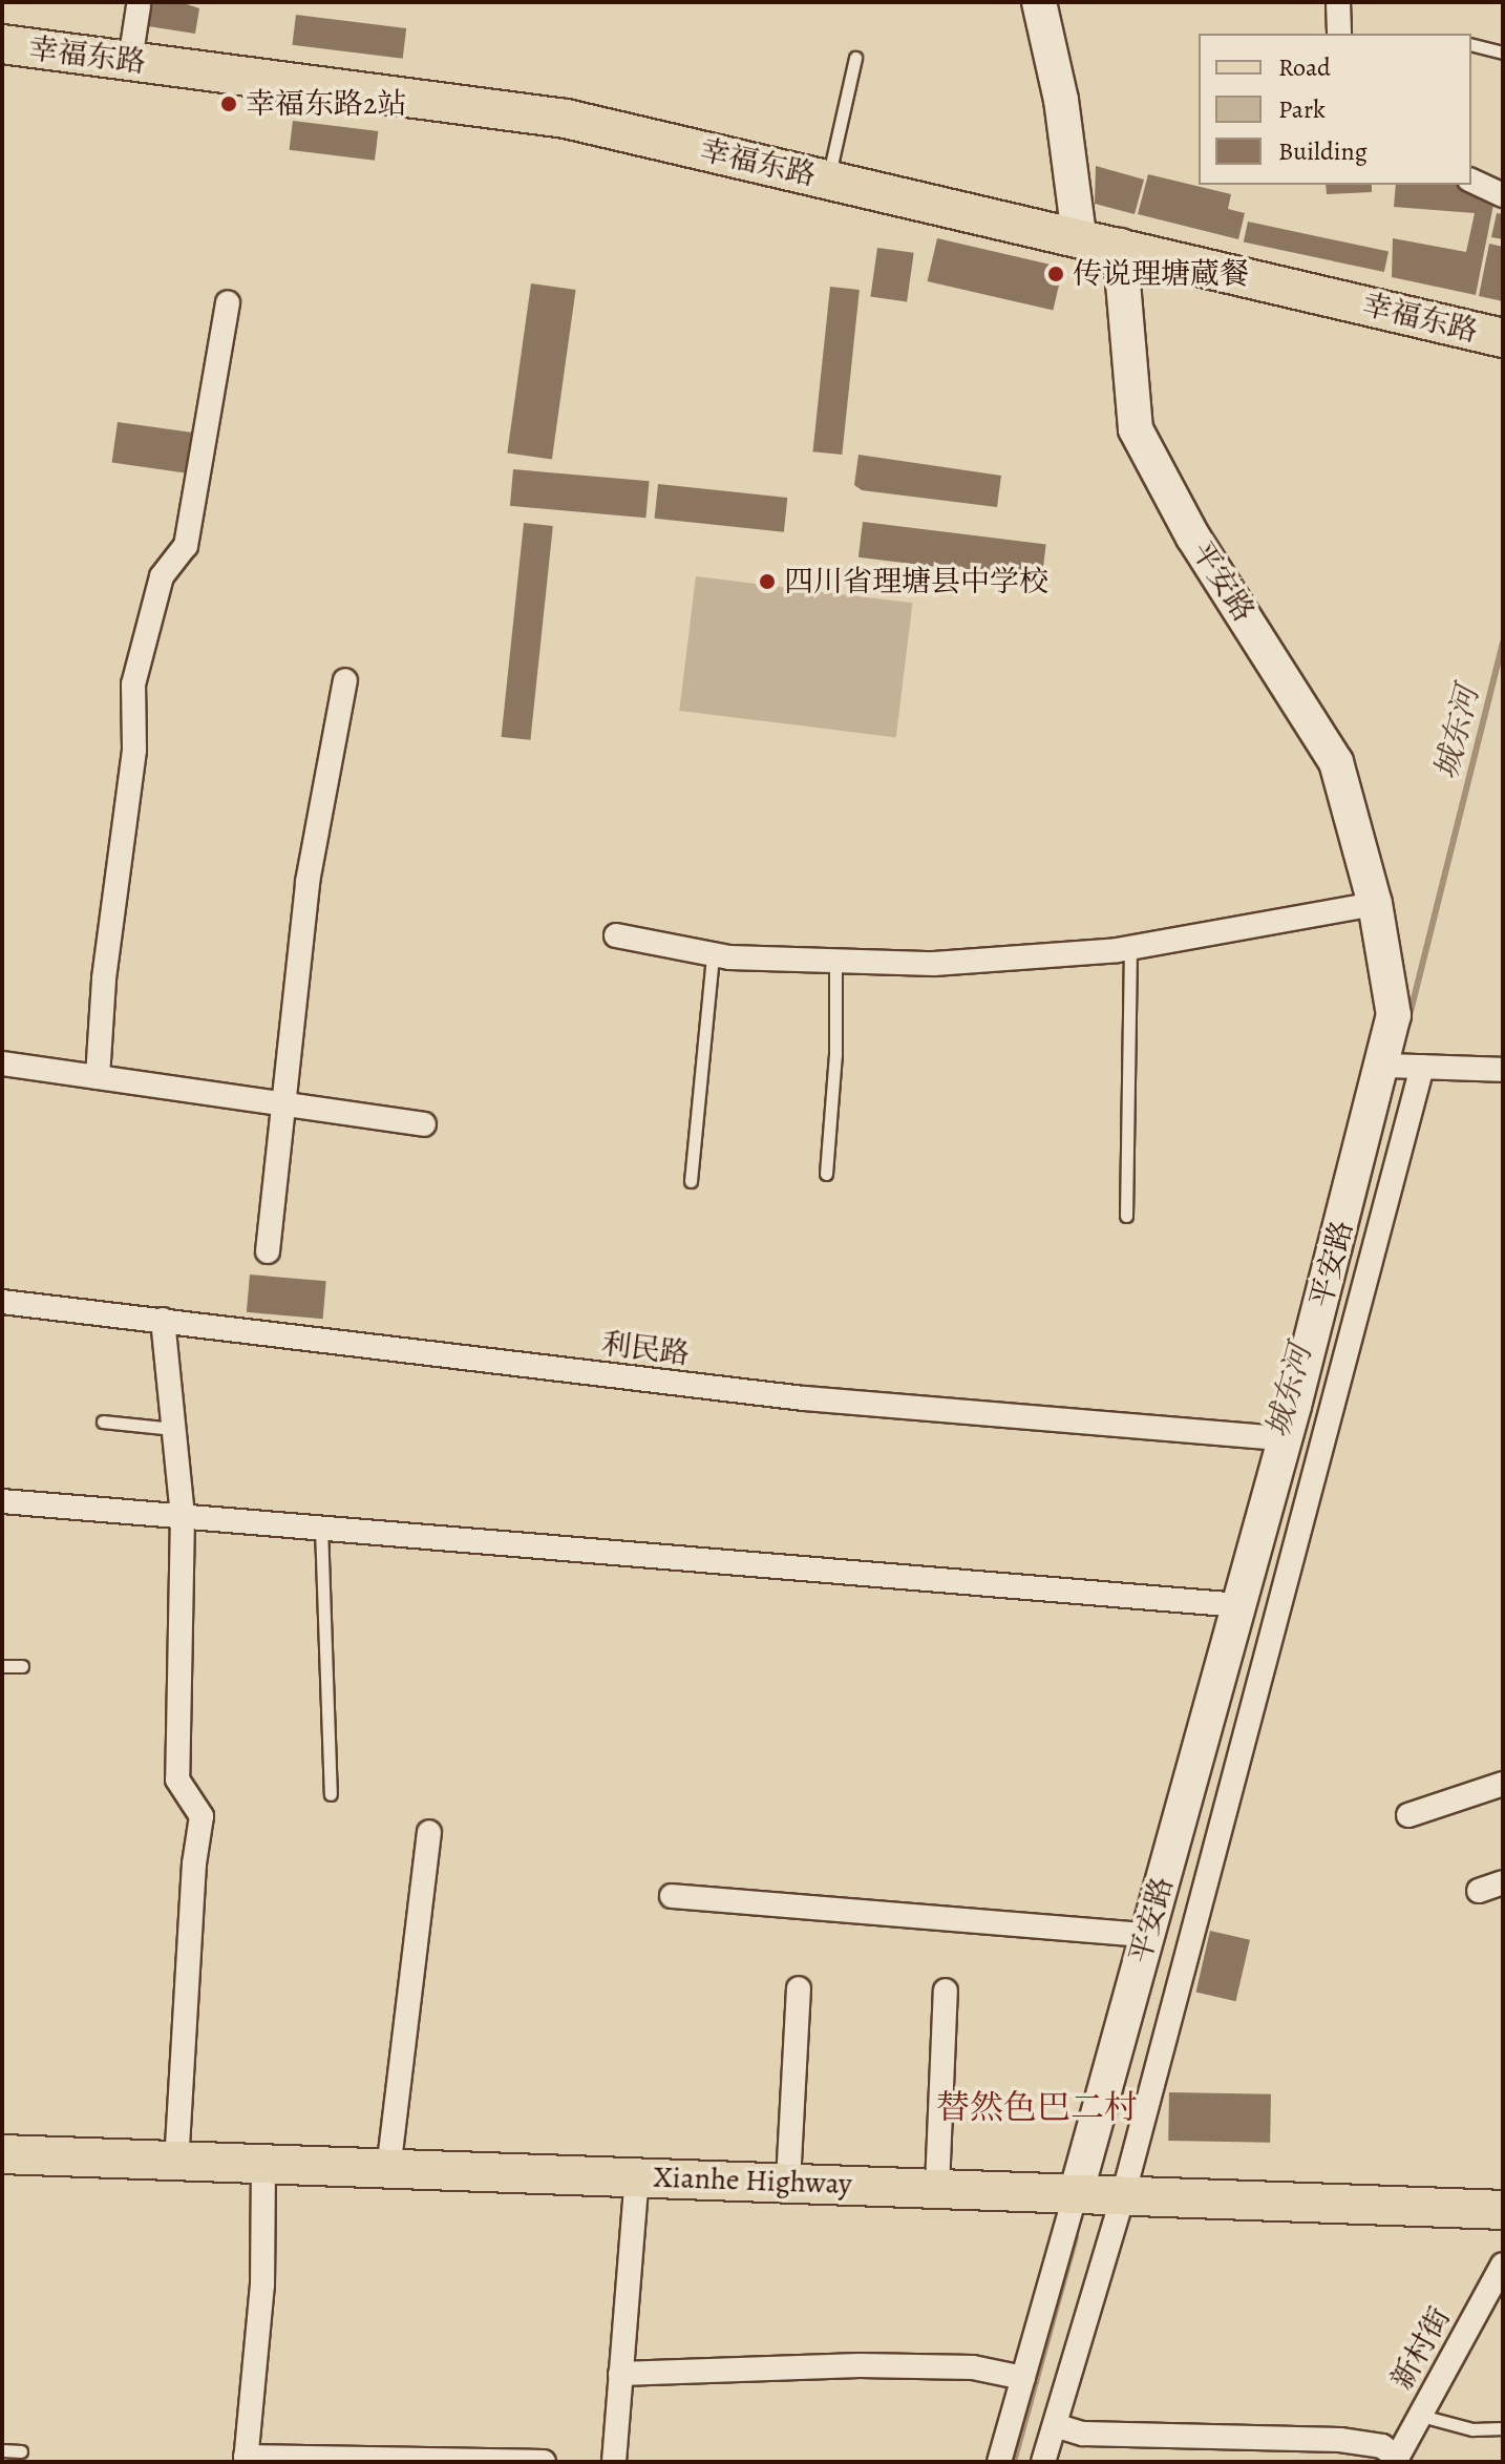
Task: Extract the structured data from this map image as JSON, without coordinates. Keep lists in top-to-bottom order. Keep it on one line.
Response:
{"streets":{"main road":["幸福东路","Xianhe Highway"],"street":["平安路","利民路","新村街"]},"crossings":[["幸福东路","平安路"],["平安路","利民路"],["平安路","Xianhe Highway"]],"districts":["替然色巴二村"],"water":["城东河"],"places":["幸福东路2站","传说理塘蔵餐","四川省理塘县中学校"],"legend":["Road","Park","Building"]}
